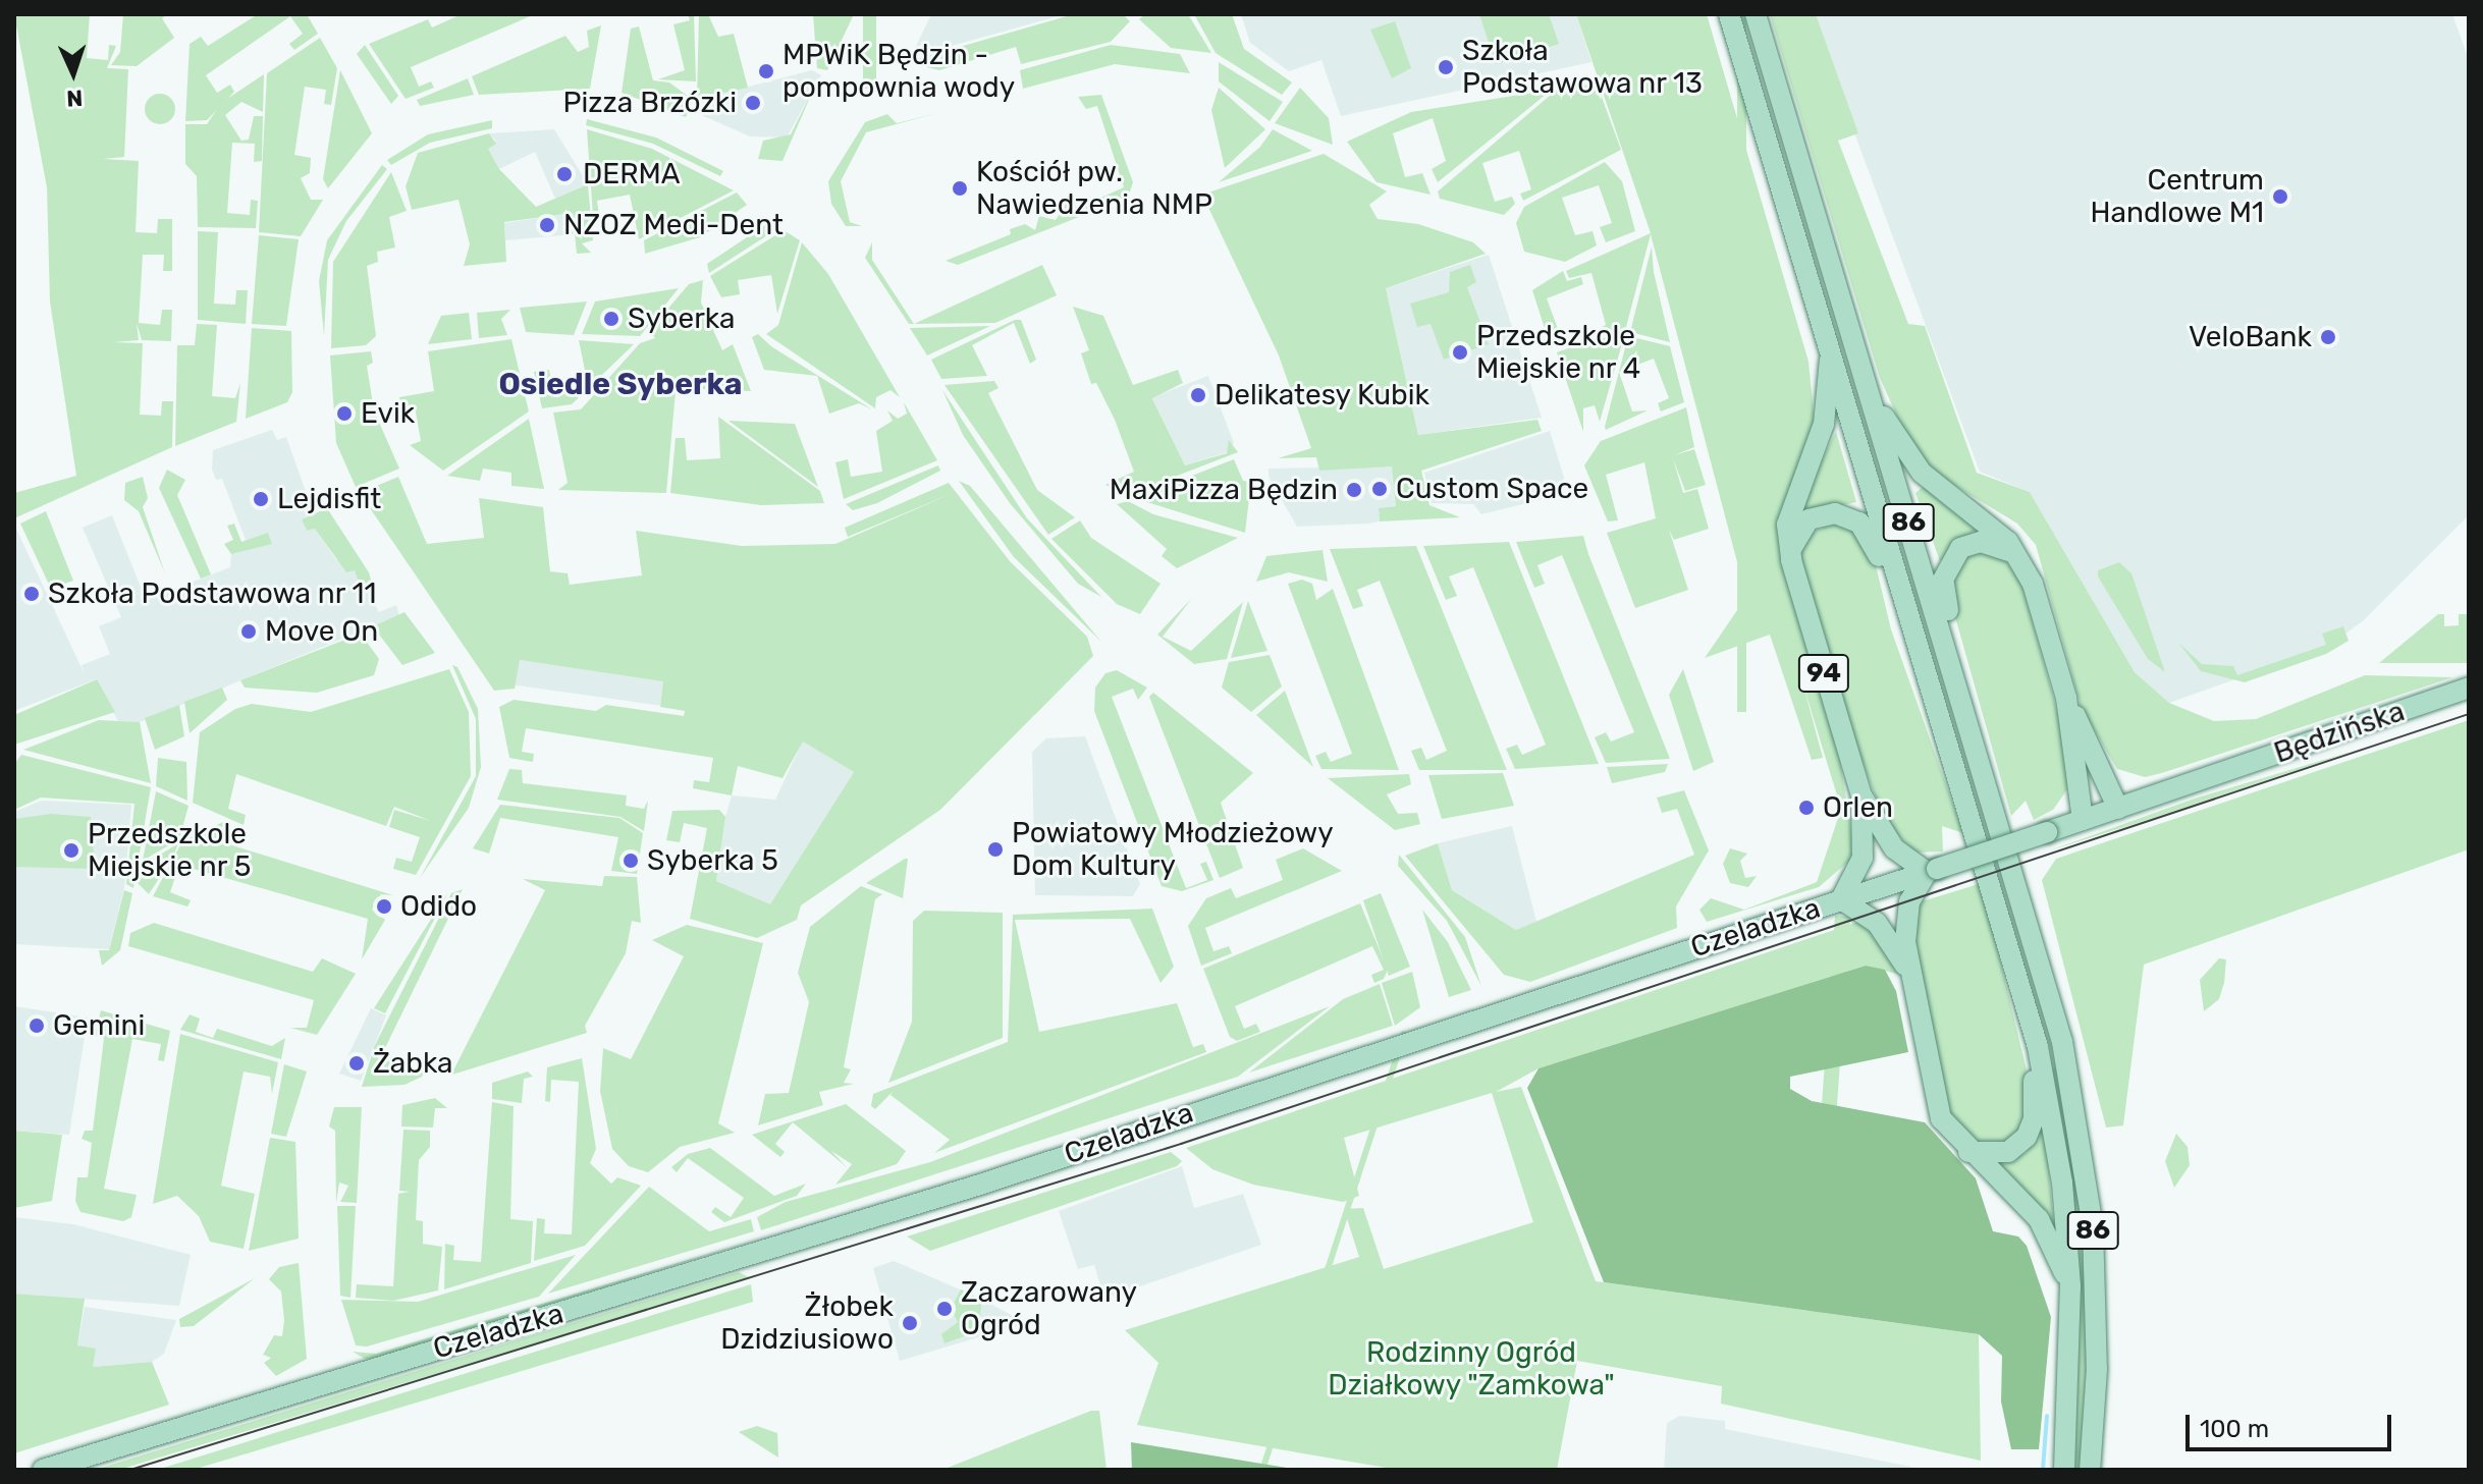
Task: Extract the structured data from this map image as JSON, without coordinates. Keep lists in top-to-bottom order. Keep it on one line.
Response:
{"streets":{"main road":["86","94","Będzińska","Czeladzka"]},"crossings":[["86","94"],["94","Czeladzka"],["Będzińska","Czeladzka"]],"districts":["Osiedle Syberka"],"parks":["Rodzinny Ogród Działkowy \"Zamkowa\""],"places":["Szkoła Podstawowa nr 13","MPWiK Będzin - pompownia wody","Pizza Brzózki","DERMA","Kościół pw. Nawiedzenia NMP","Centrum Handlowe M1","NZOZ Medi-Dent","Syberka","VeloBank","Przedszkole Miejskie nr 4","Delikatesy Kubik","Evik","Custom Space","MaxiPizza Będzin","Lejdisfit","Szkoła Podstawowa nr 11","Move On","Orlen","Powiatowy Młodzieżowy Dom Kultury","Przedszkole Miejskie nr 5","Syberka 5","Odido","Gemini","Żabka","Zaczarowany Ogród","Żłobek Dzidziusiowo"],"scale_bar":"100 m","north":"bottom"}
